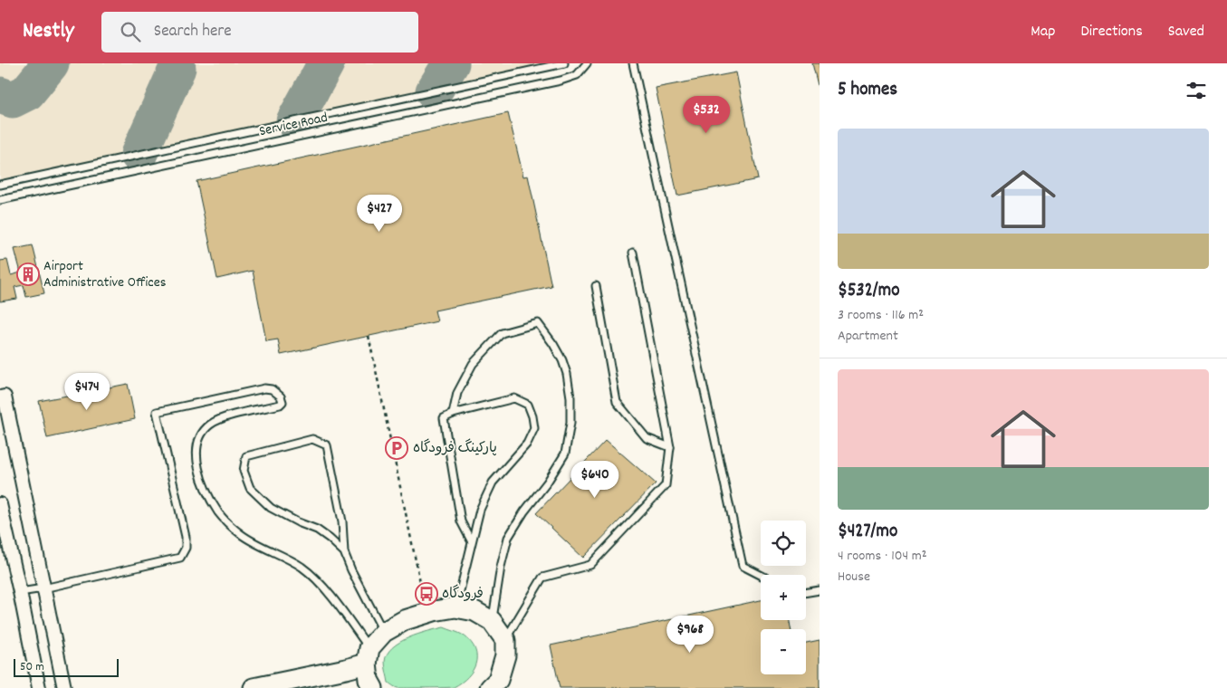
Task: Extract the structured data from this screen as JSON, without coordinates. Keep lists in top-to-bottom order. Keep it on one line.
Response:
{"streets":{"lane":["Service Road"]},"places":{"building":["Airport Administrative Offices"],"parking":["پارکینگ فرودگاه"],"bus stop":["فرودگاه"]},"scale_bar":"50 m","page":{"header":"Nestly","search":"Search here","nav":["Map","Directions","Saved"],"heading":"5 homes","price":["$532","$427","$474","$640","$968"],"list":[{"name":"$532/mo","note":"3 rooms · 116 m² · Apartment"},{"name":"$427/mo","note":"4 rooms · 104 m² · House"}],"map_buttons":["+","−"],"scale":"50 m"}}
